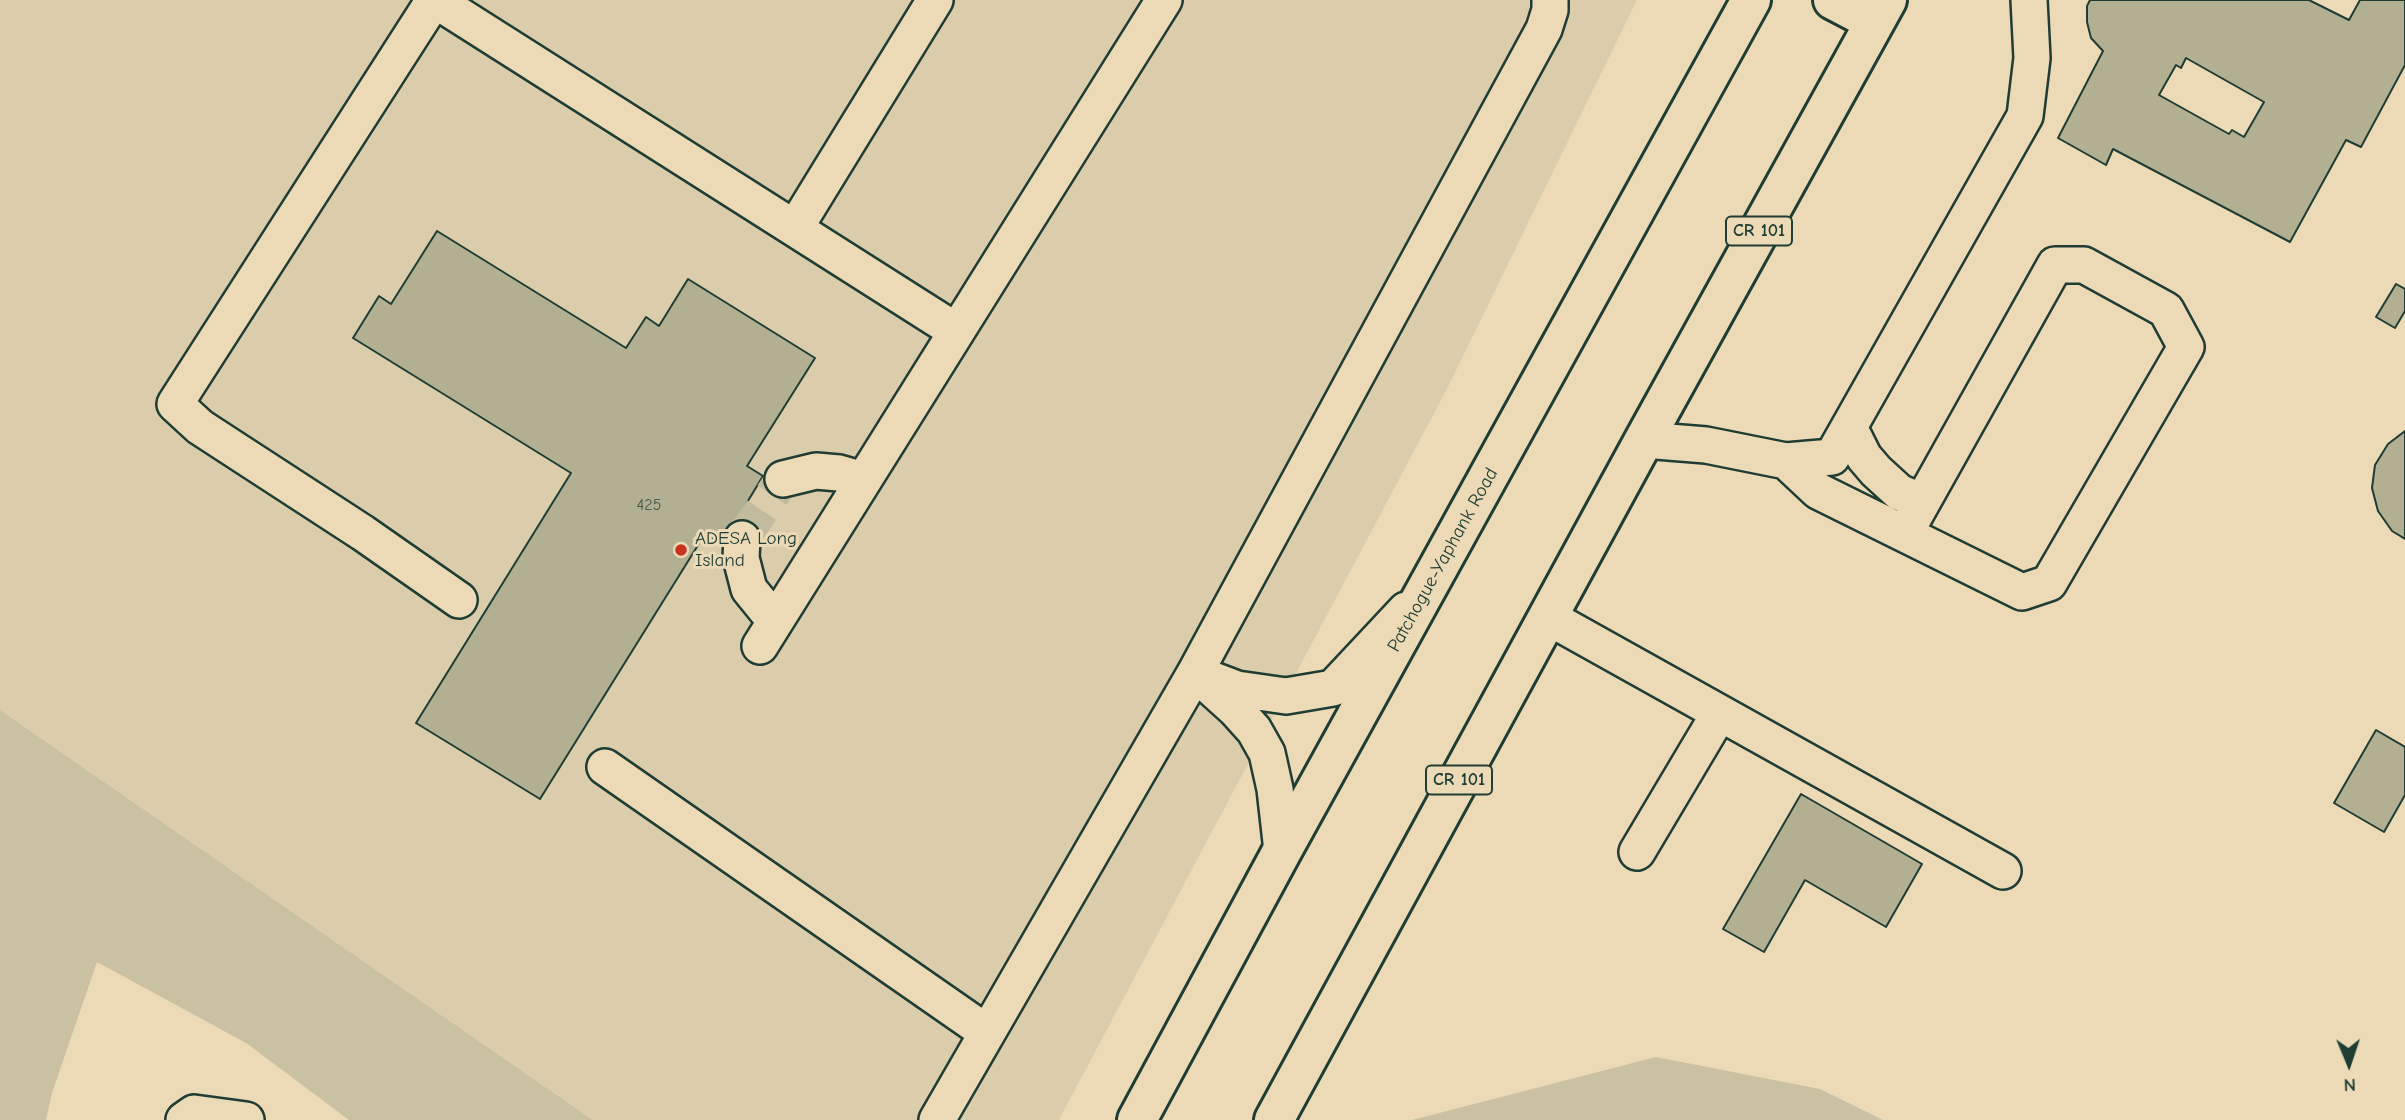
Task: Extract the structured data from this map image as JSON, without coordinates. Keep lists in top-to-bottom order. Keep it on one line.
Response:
{"streets":{"main road":["CR 101","Patchogue-Yaphank Road"]},"places":["ADESA Long Island"],"house_numbers":["425"],"north":"bottom"}
